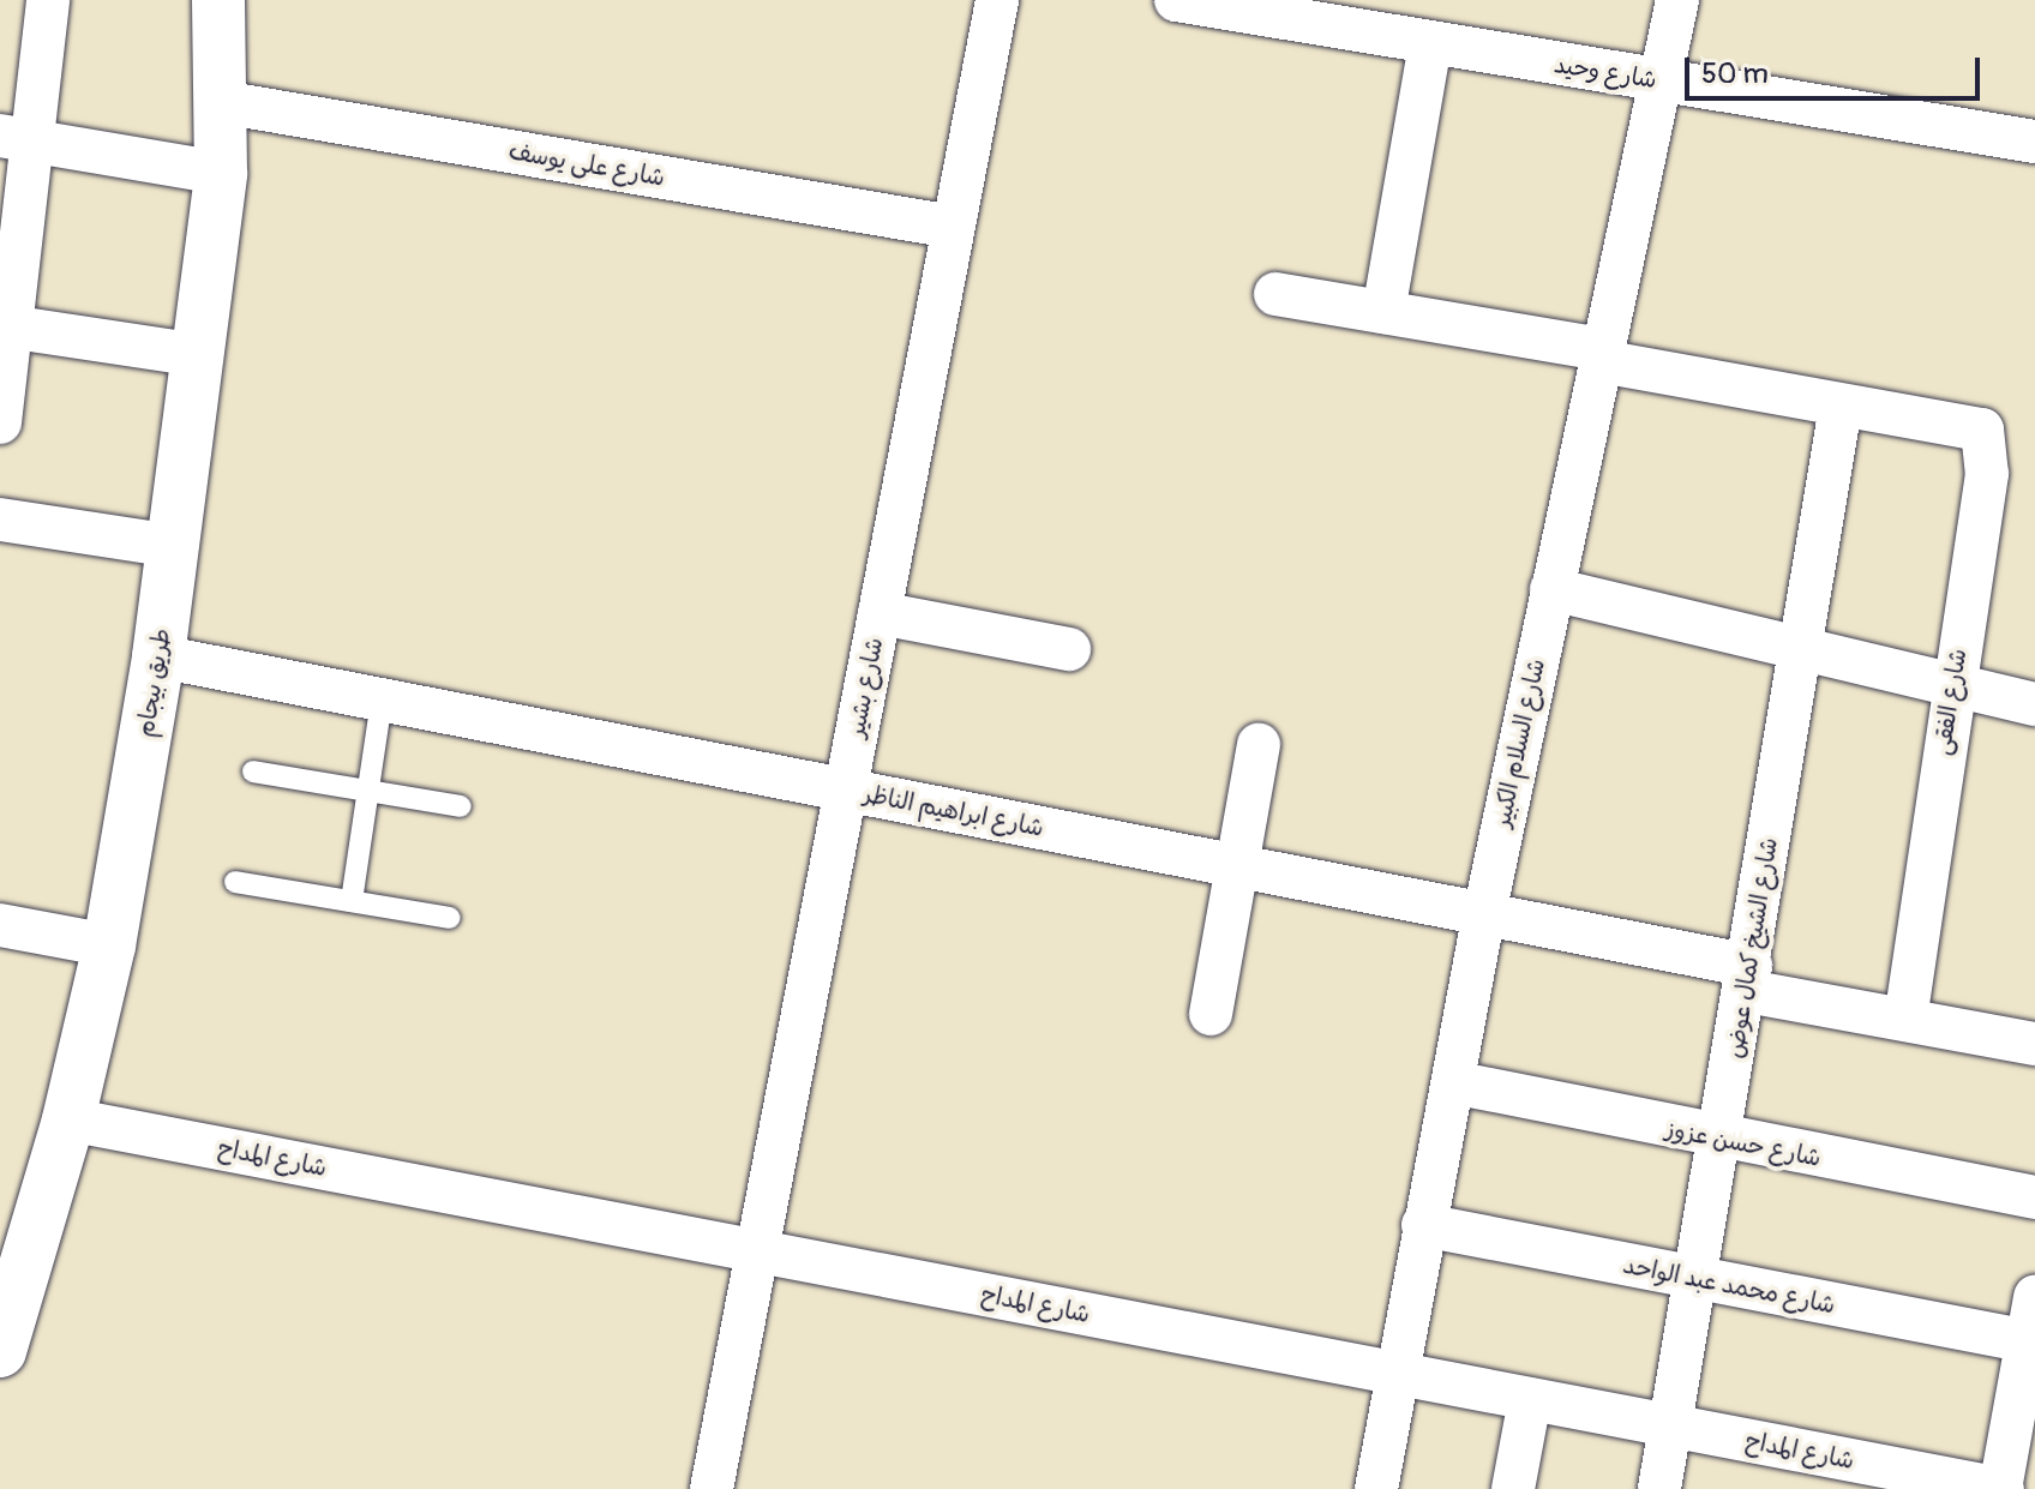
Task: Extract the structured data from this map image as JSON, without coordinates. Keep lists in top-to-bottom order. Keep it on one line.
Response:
{"streets":{"main road":["طريق بيجام"],"street":["شارع وحيد","شارع على يوسف","شارع بشير","شارع الفقى","شارع السلام الكبير","شارع ابراهيم الناظر","شارع الشيخ كمال عوض","شارع حسن عزوز","شارع المداح","شارع محمد عبد الواحد"]},"crossings":[["شارع وحيد","شارع السلام الكبير"],["شارع على يوسف","طريق بيجام"],["شارع على يوسف","شارع بشير"],["طريق بيجام","شارع ابراهيم الناظر"],["طريق بيجام","شارع المداح"],["شارع بشير","شارع ابراهيم الناظر"],["شارع بشير","شارع المداح"],["شارع الفقى","شارع ابراهيم الناظر"],["شارع الفقى","شارع الشيخ كمال عوض"],["شارع السلام الكبير","شارع ابراهيم الناظر"],["شارع السلام الكبير","شارع حسن عزوز"],["شارع السلام الكبير","شارع المداح"],["شارع السلام الكبير","شارع محمد عبد الواحد"],["شارع ابراهيم الناظر","شارع الشيخ كمال عوض"],["شارع الشيخ كمال عوض","شارع حسن عزوز"],["شارع الشيخ كمال عوض","شارع المداح"],["شارع الشيخ كمال عوض","شارع محمد عبد الواحد"]],"scale_bar":"50 m"}
